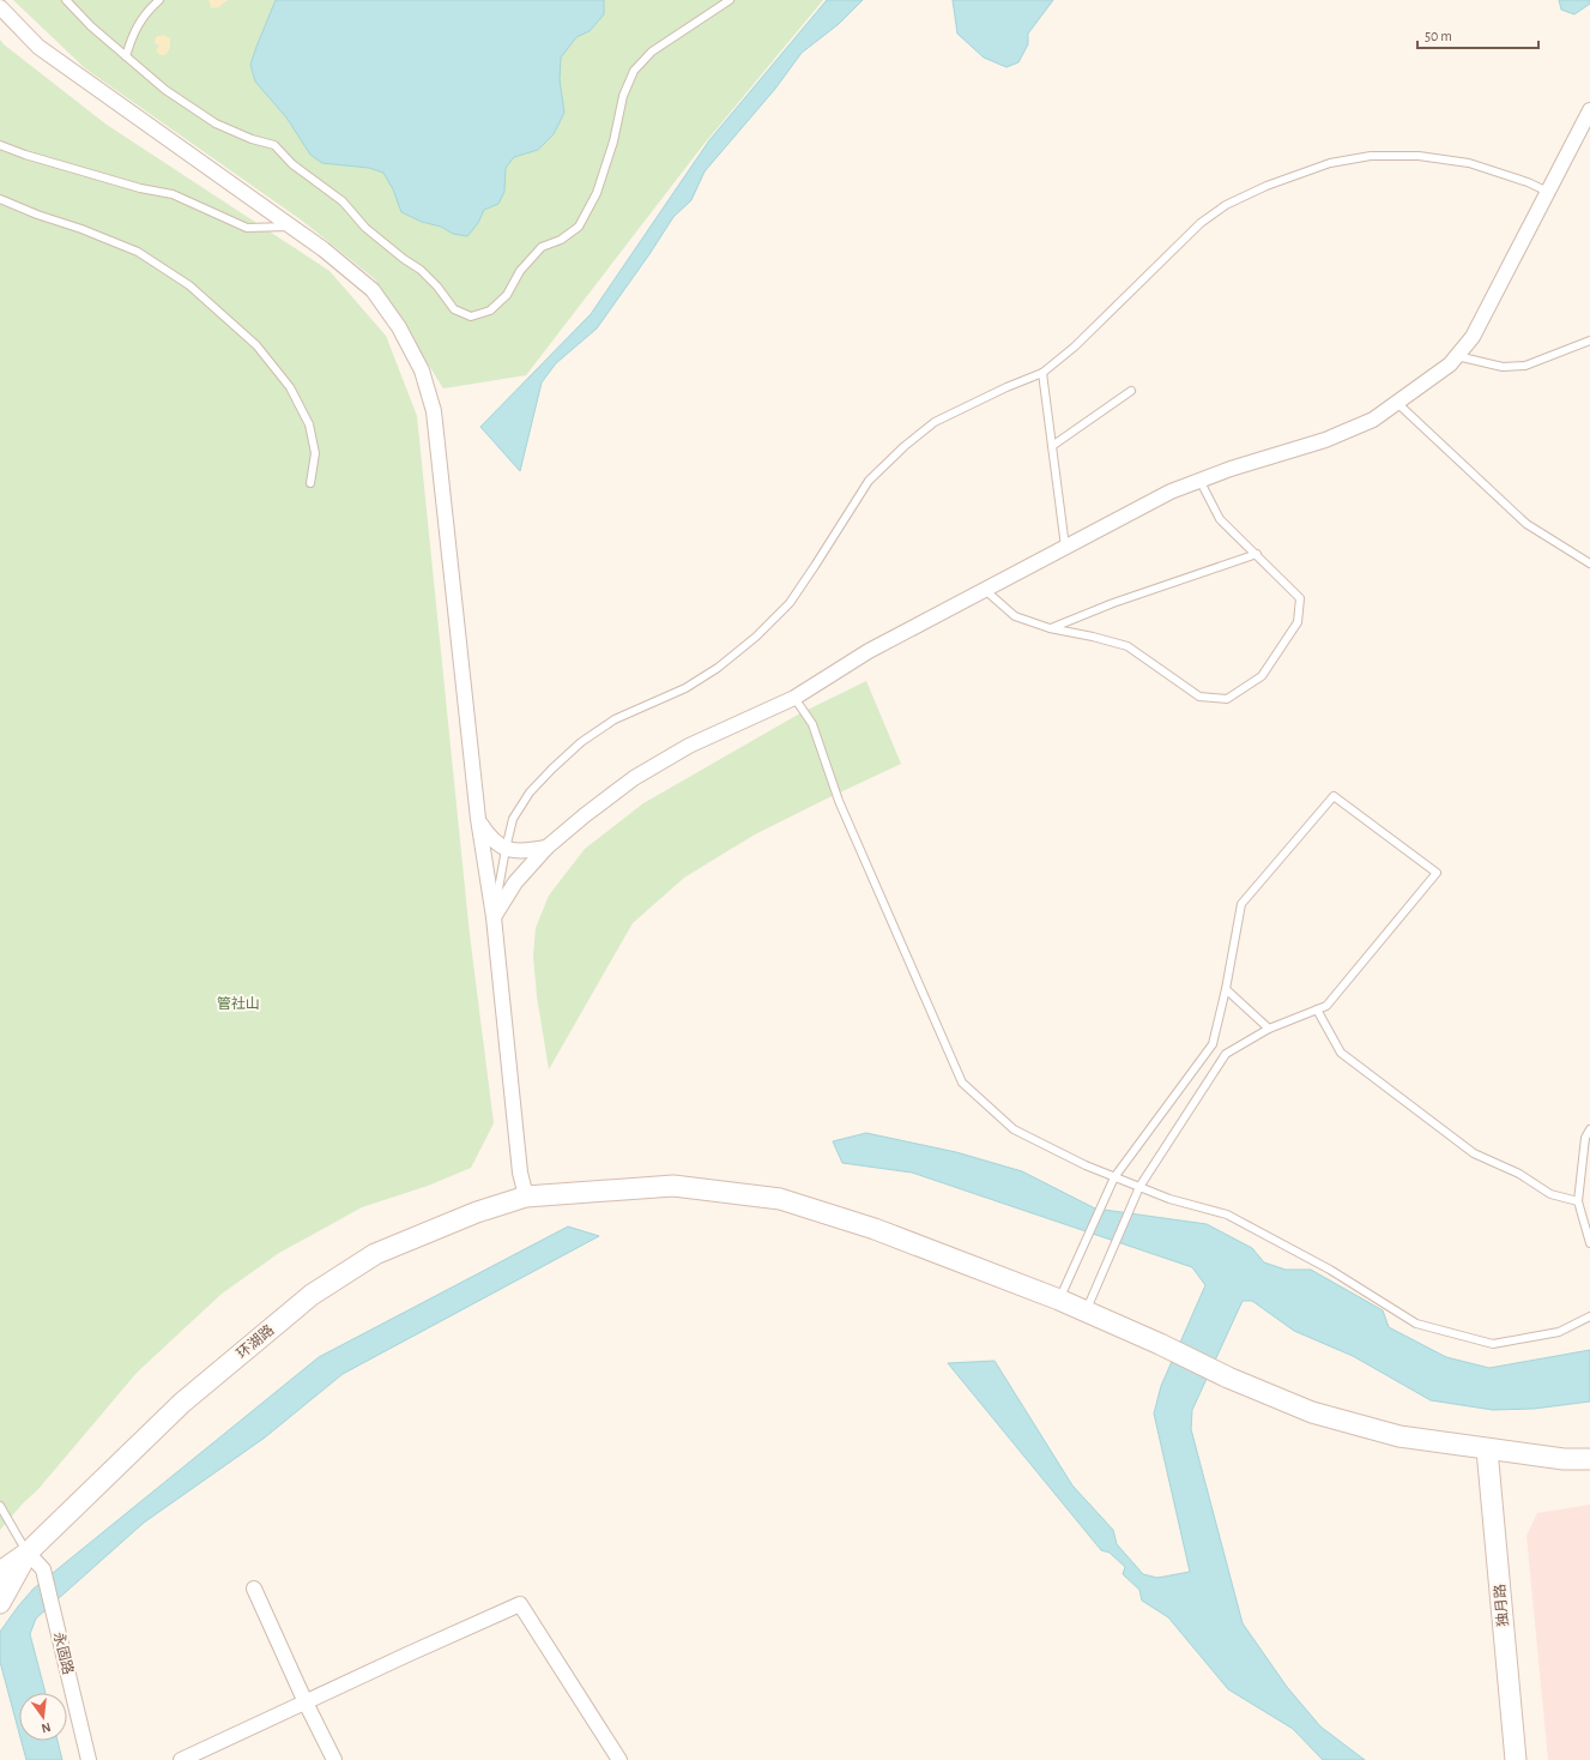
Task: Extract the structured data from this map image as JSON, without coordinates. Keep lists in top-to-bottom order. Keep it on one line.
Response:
{"streets":{"street":["环湖路","独月路","永固路"]},"crossings":[["环湖路","独月路"],["环湖路","永固路"]],"parks":["管社山"],"scale_bar":"50 m","north":"bottom"}
